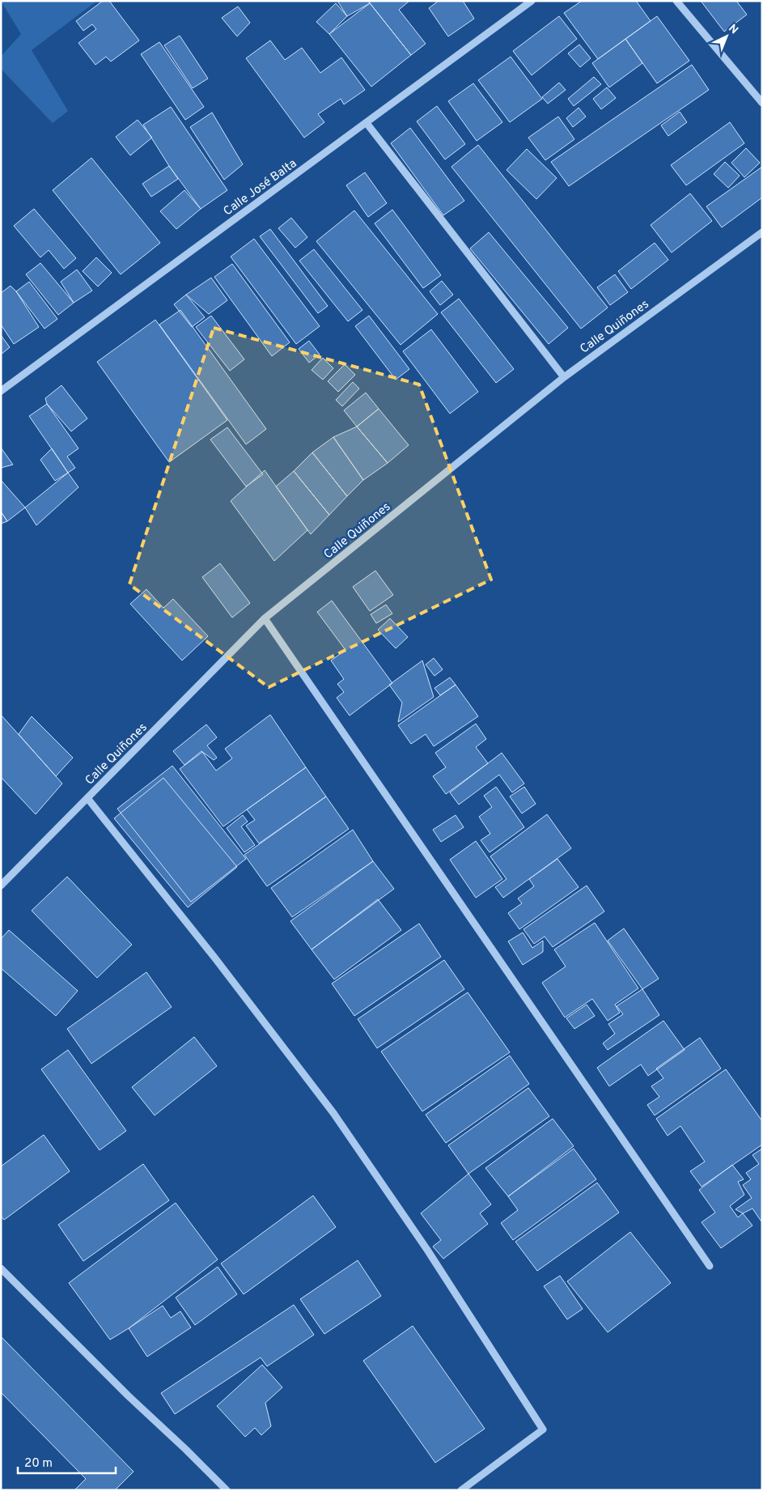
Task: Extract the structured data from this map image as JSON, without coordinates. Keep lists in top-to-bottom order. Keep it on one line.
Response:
{"streets":{"street":["Calle José Balta","Calle Quiñones"]},"scale_bar":"20 m","north":"top right"}
